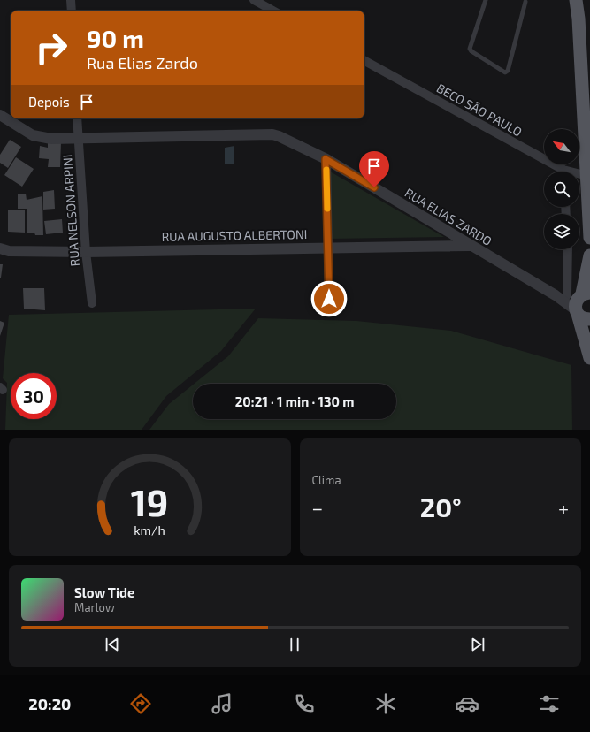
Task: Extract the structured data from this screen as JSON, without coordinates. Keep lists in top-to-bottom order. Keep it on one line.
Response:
{"streets":{"street":["BECO SÃO PAULO","RUA NELSON ARPINI","RUA ELIAS ZARDO","RUA AUGUSTO ALBERTONI"]},"crossings":[["RUA NELSON ARPINI","RUA ELIAS ZARDO"],["RUA NELSON ARPINI","RUA AUGUSTO ALBERTONI"],["RUA ELIAS ZARDO","RUA AUGUSTO ALBERTONI"]],"north":"top left","page":{"turn":["90 m","Rua Elias Zardo"],"then":"Depois","limit":"30","trip":"20:21 · 1 min · 130 m","tile":"Clima","heat":["−","20°","+"],"song":["Slow Tide","Marlow"],"tabs":"20:20","gauge":["19","km/h"]}}
